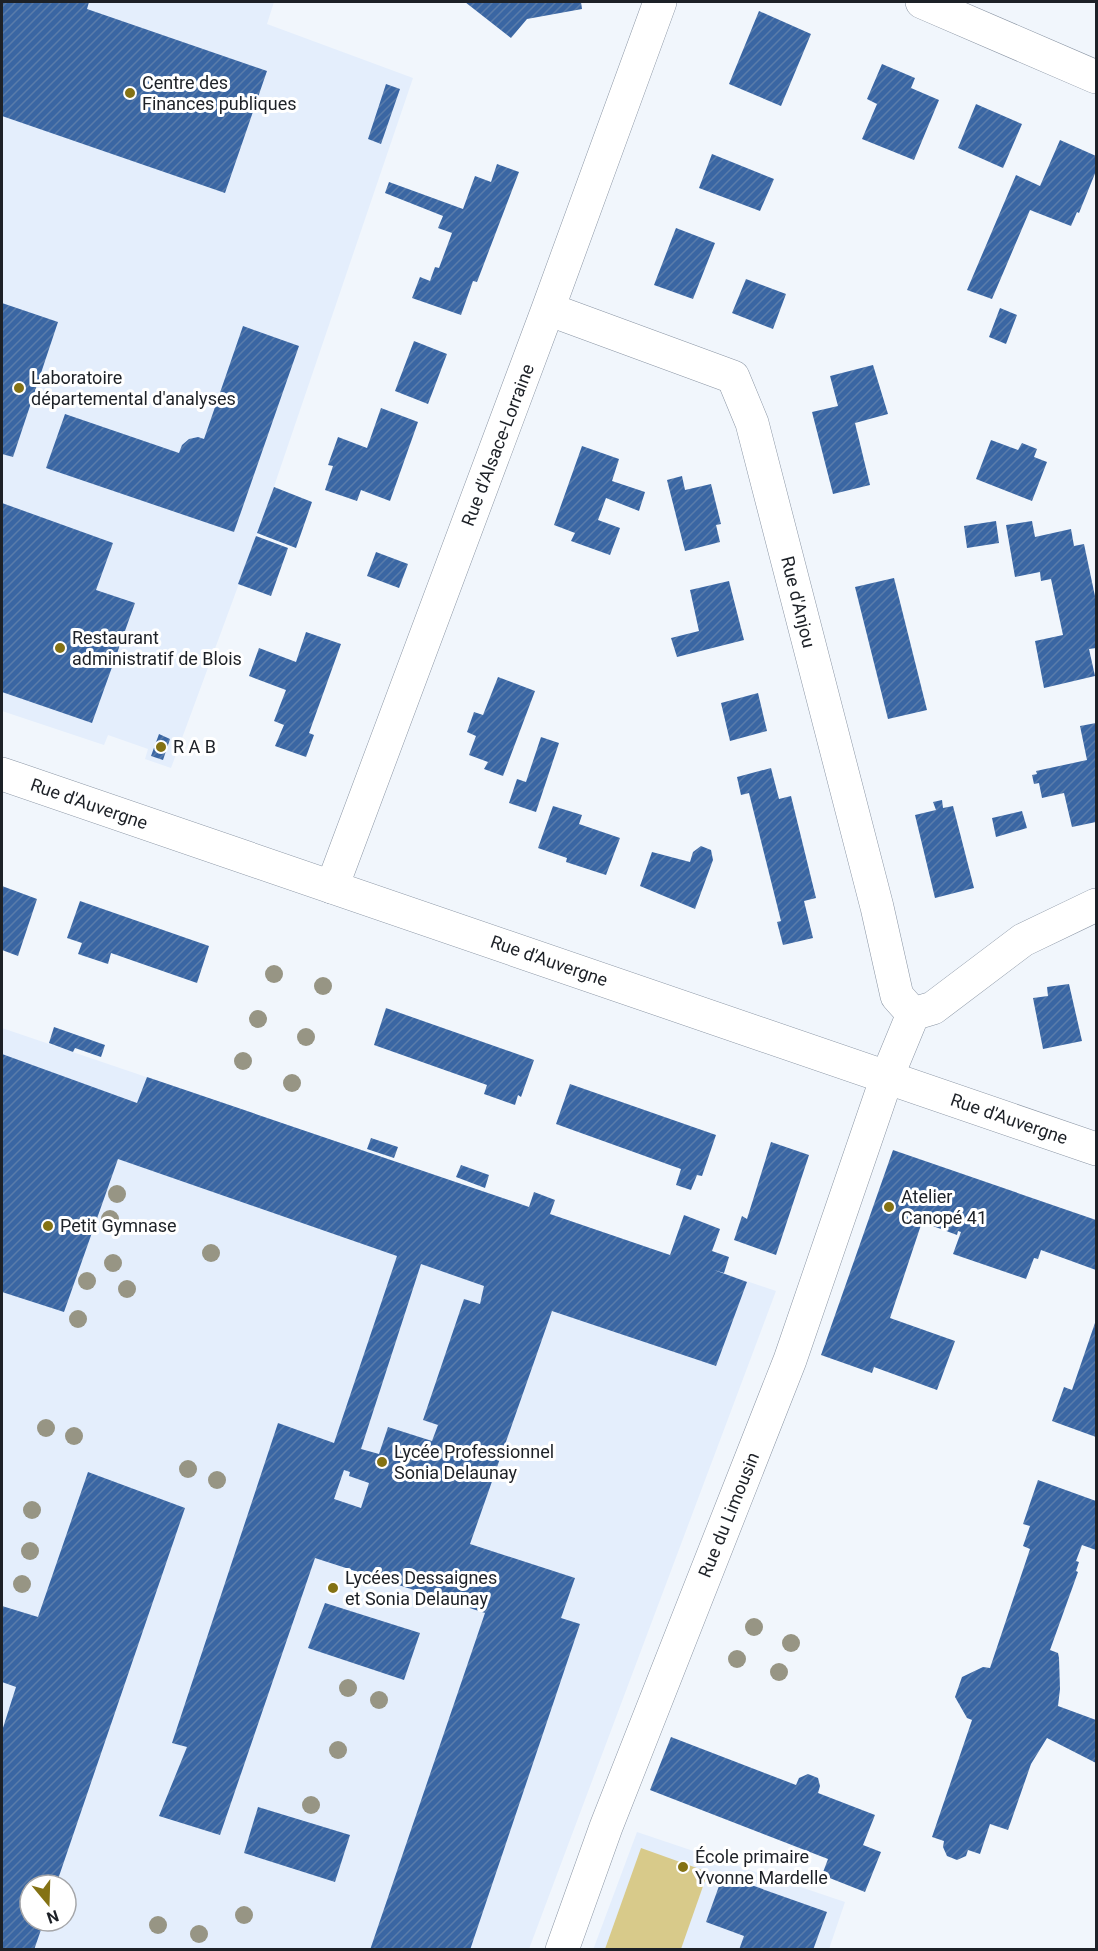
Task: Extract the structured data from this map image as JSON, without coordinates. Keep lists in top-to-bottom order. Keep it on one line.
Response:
{"streets":{"street":["Rue d'Alsace-Lorraine","Rue d'Anjou","Rue d'Auvergne","Rue du Limousin"]},"crossings":[["Rue d'Alsace-Lorraine","Rue d'Anjou"],["Rue d'Alsace-Lorraine","Rue d'Auvergne"],["Rue d'Anjou","Rue du Limousin"],["Rue d'Auvergne","Rue du Limousin"]],"places":["Centre des Finances publiques","Laboratoire départemental d'analyses","Restaurant administratif de Blois","R A B","Atelier Canopé 41","Petit Gymnase","Lycée Professionnel Sonia Delaunay","Lycées Dessaignes et Sonia Delaunay","École primaire Yvonne Mardelle"],"north":"bottom"}
